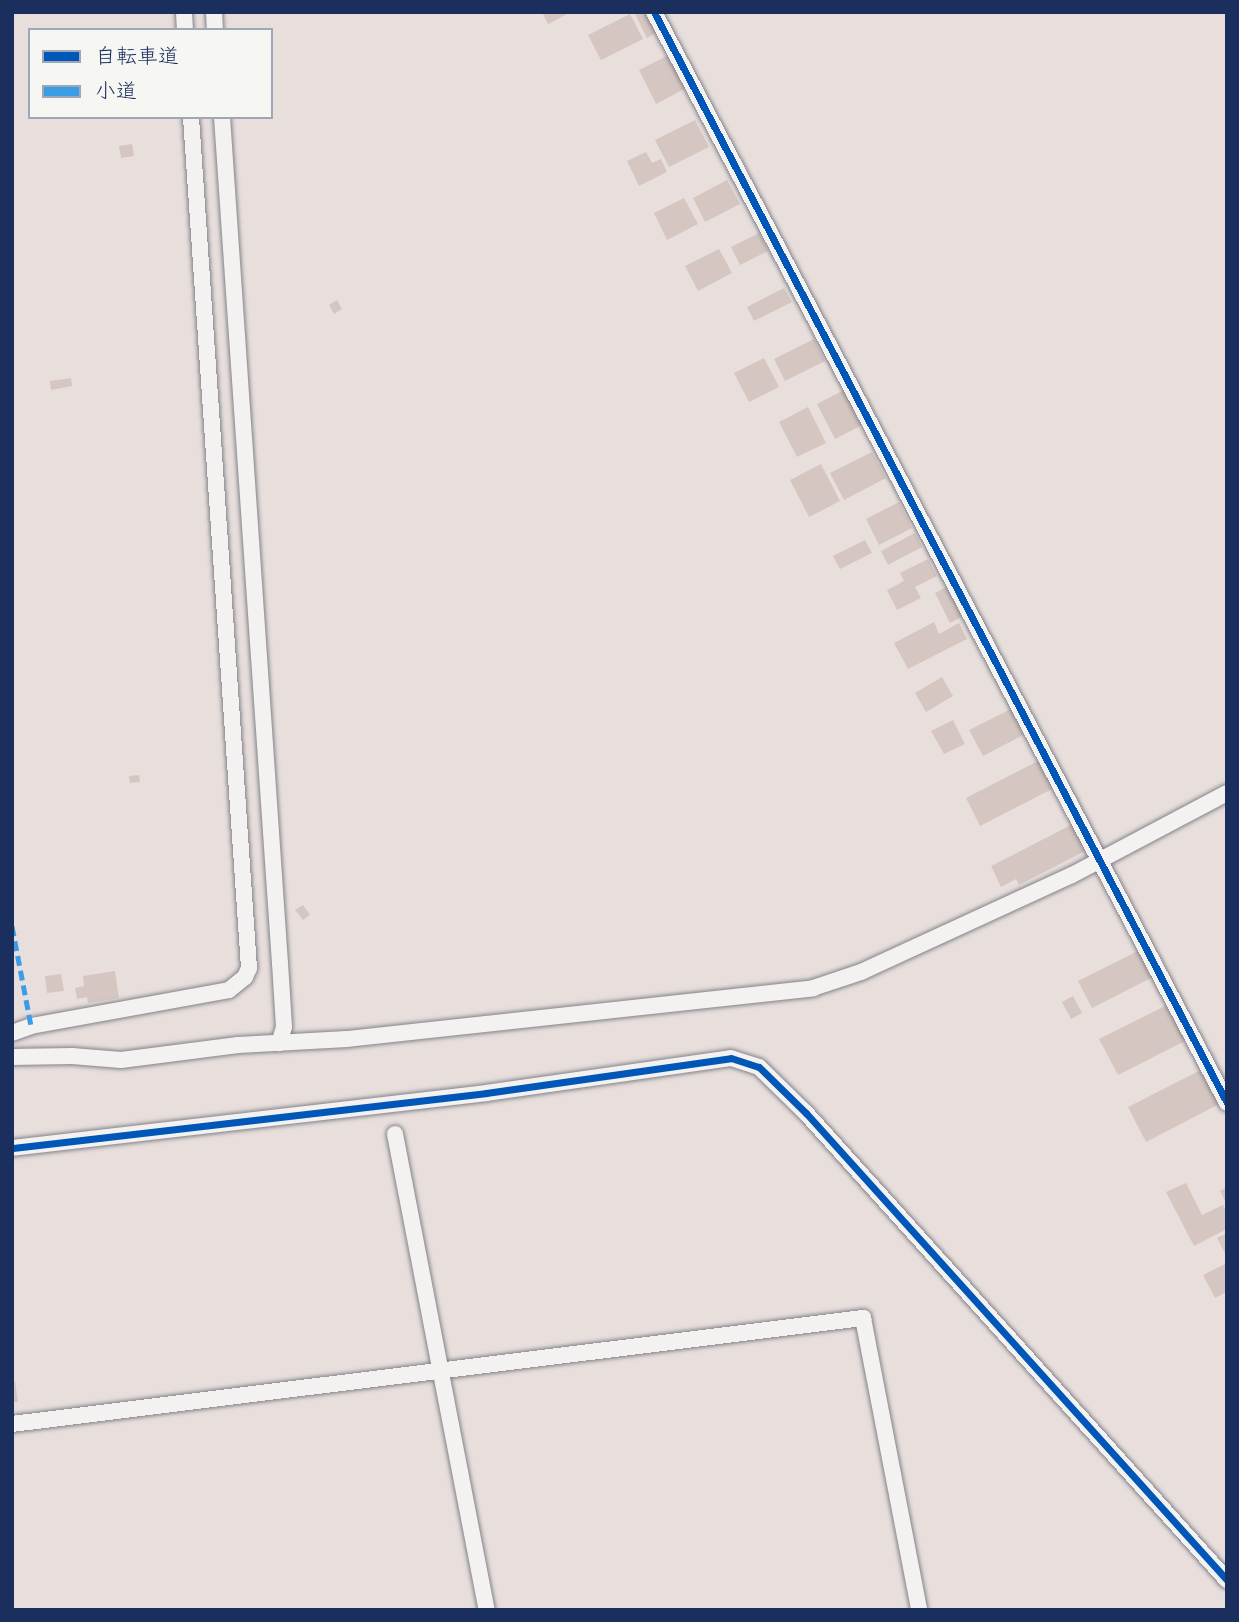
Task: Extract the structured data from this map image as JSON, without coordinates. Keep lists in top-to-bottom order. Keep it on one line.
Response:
{"legend":["自転車道","小道"]}
